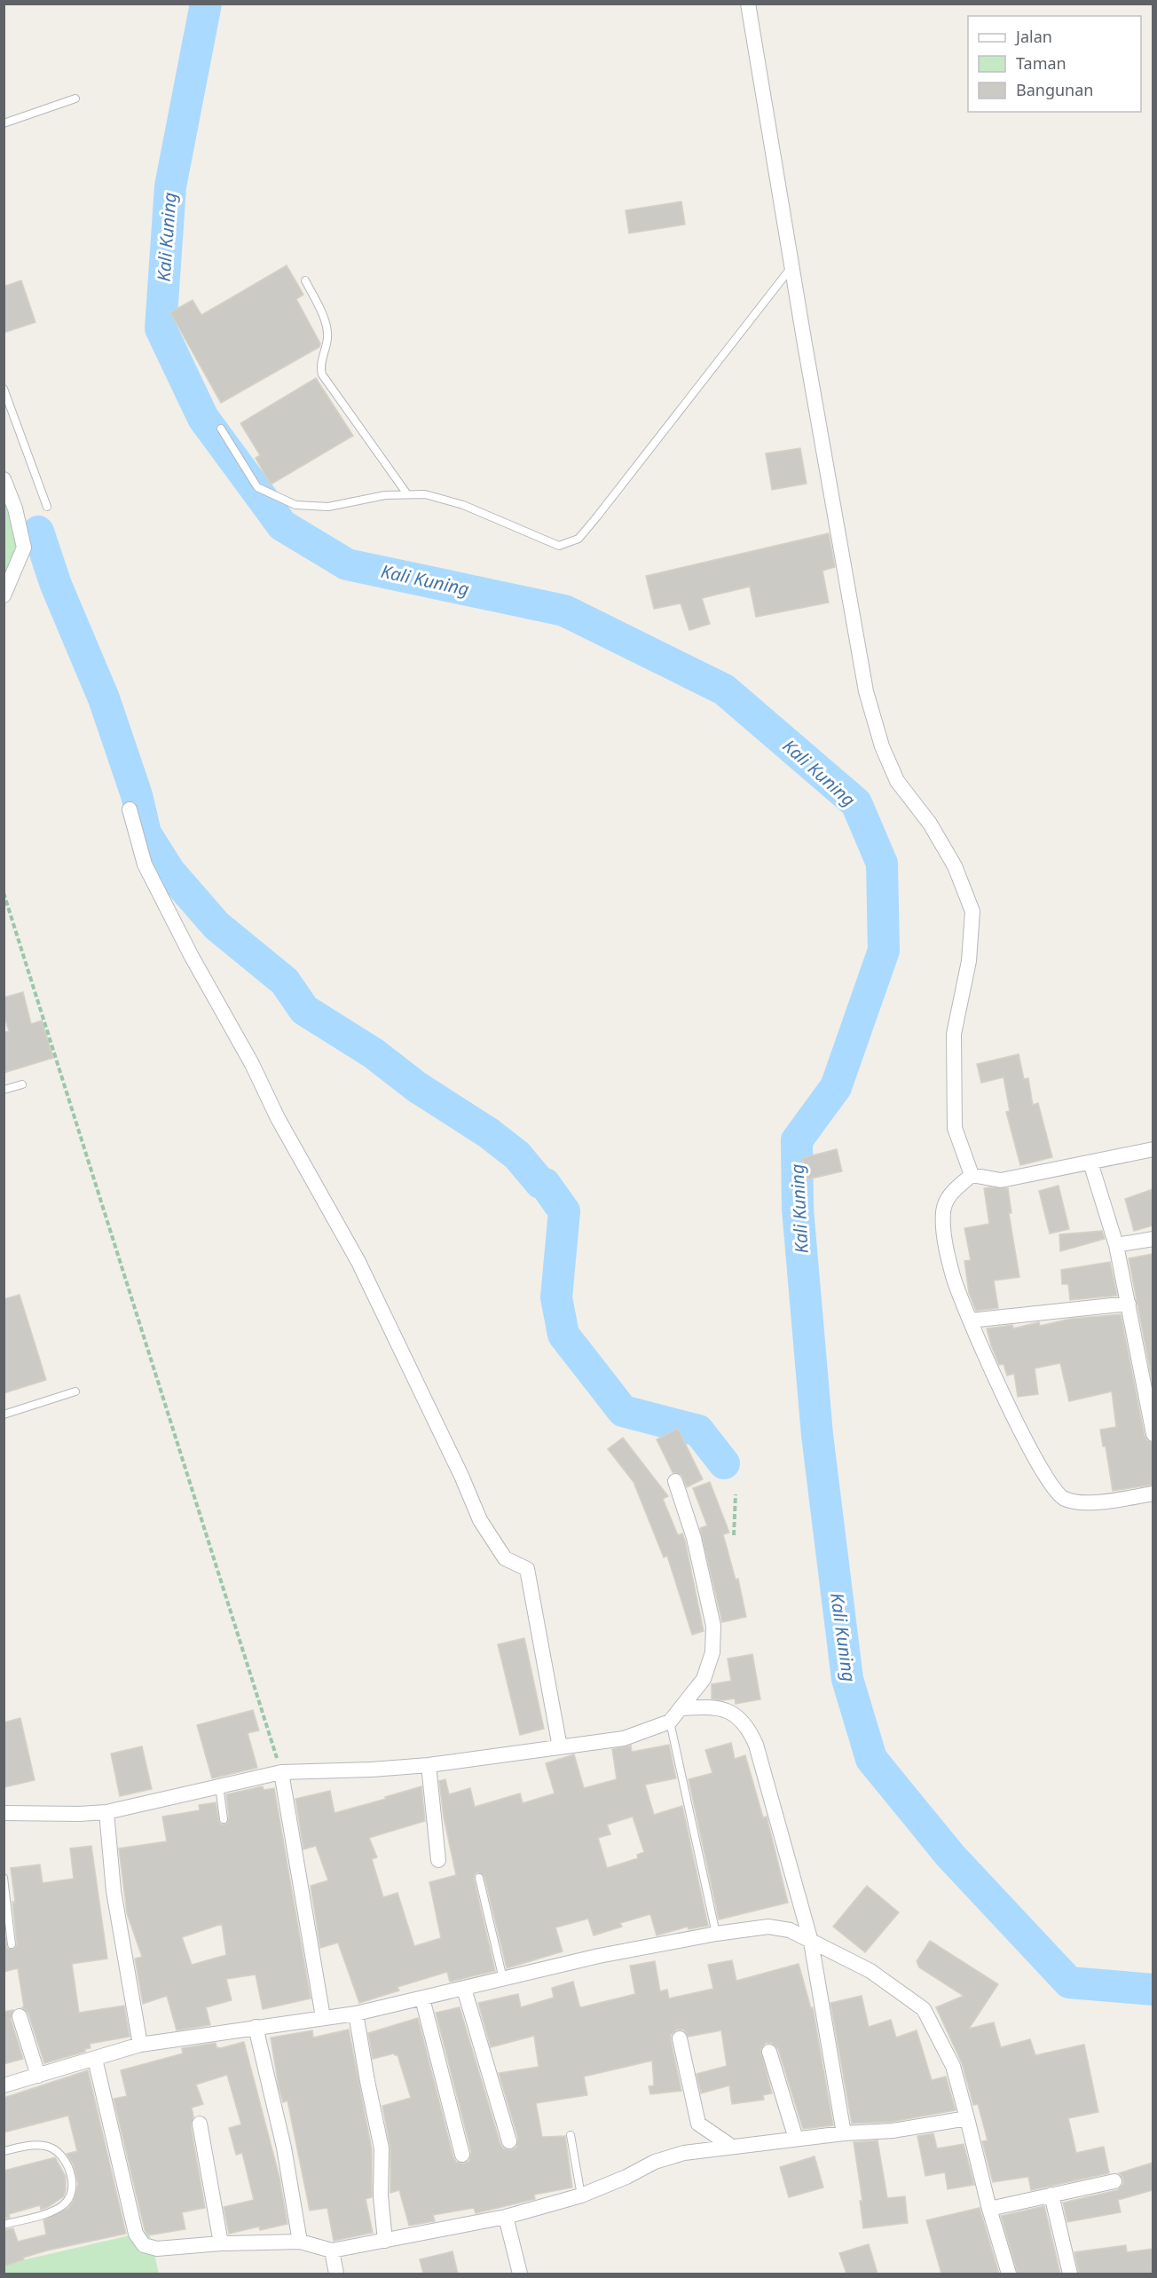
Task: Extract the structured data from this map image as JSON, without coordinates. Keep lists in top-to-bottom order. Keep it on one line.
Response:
{"water":["Kali Kuning"],"legend":["Jalan","Taman","Bangunan"]}
